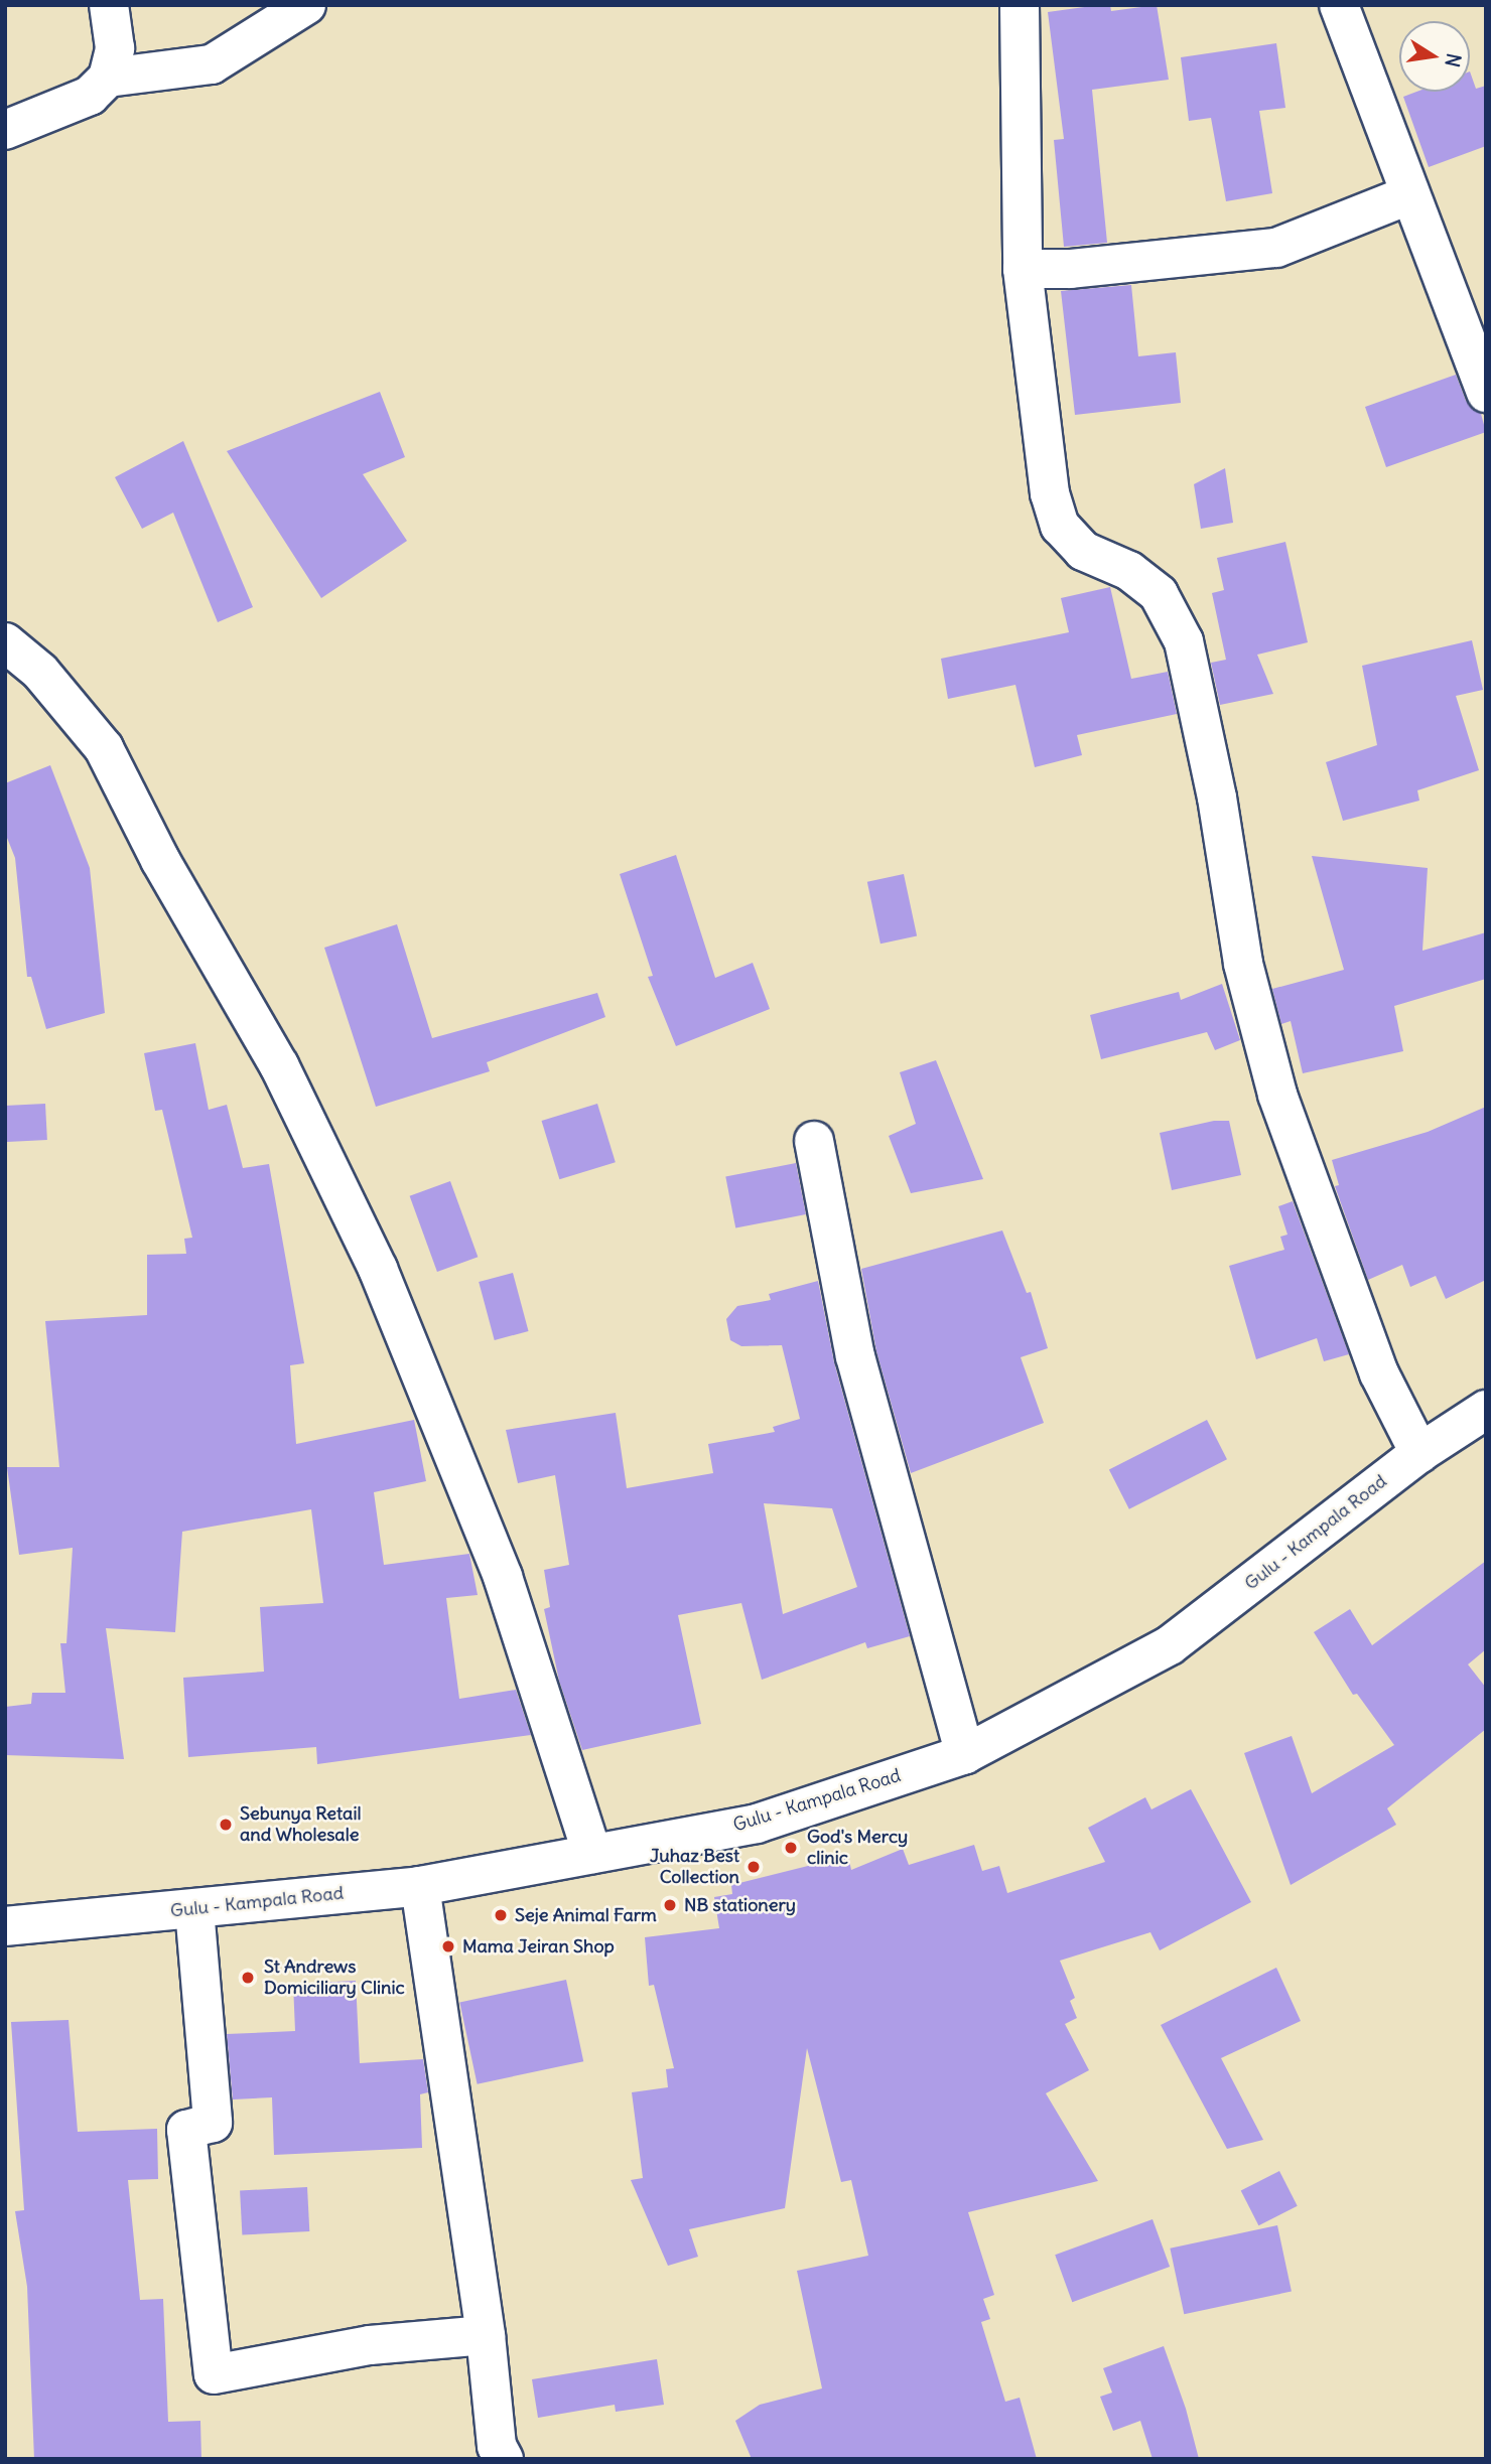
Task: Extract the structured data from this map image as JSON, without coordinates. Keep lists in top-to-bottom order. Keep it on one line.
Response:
{"streets":{"street":["Gulu - Kampala Road"]},"places":["Sebunya Retail and Wholesale","God's Mercy clinic","Juhaz Best Collection","NB stationery","Seje Animal Farm","Mama Jeiran Shop","St Andrews Domiciliary Clinic"],"north":"right"}
